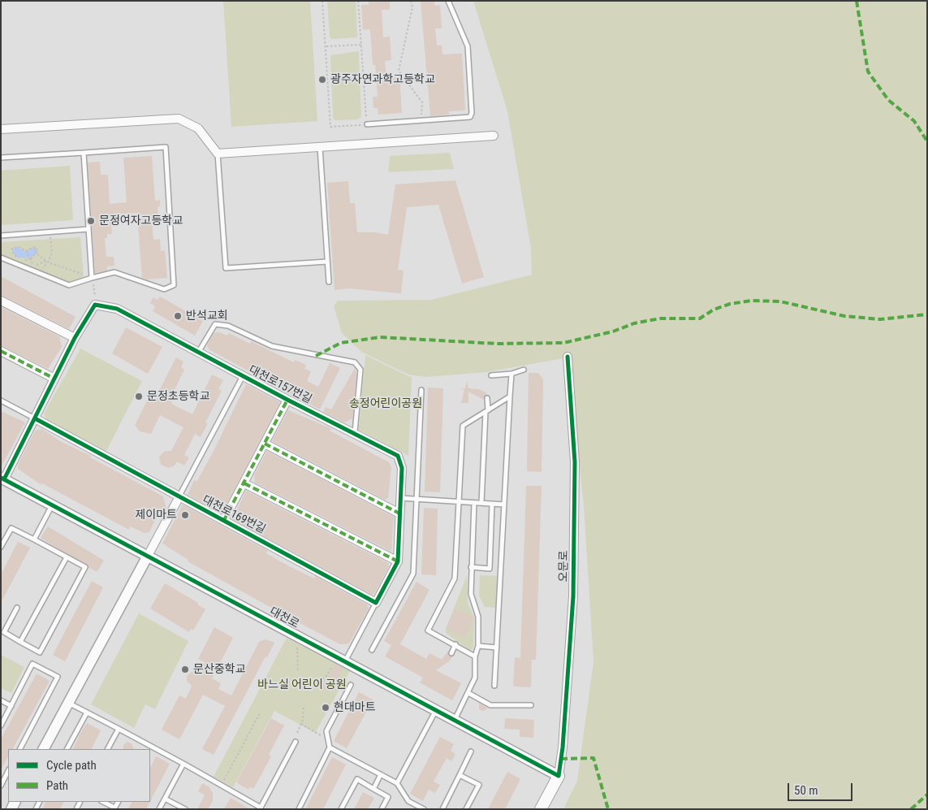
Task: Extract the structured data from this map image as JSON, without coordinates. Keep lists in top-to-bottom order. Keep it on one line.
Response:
{"streets":{"main road":["오문로"],"street":["대천로157번길","대천로169번길","대천로"]},"crossings":[["대천로157번길","대천로169번길"],["오문로","대천로"]],"parks":["송정어린이공원","바느실 어린이 공원"],"places":["광주자연과학고등학교","문정여자고등학교","반석교회","문정초등학교","제이마트","문산중학교","현대마트"],"legend":["Cycle path","Path"],"scale_bar":"50 m"}
